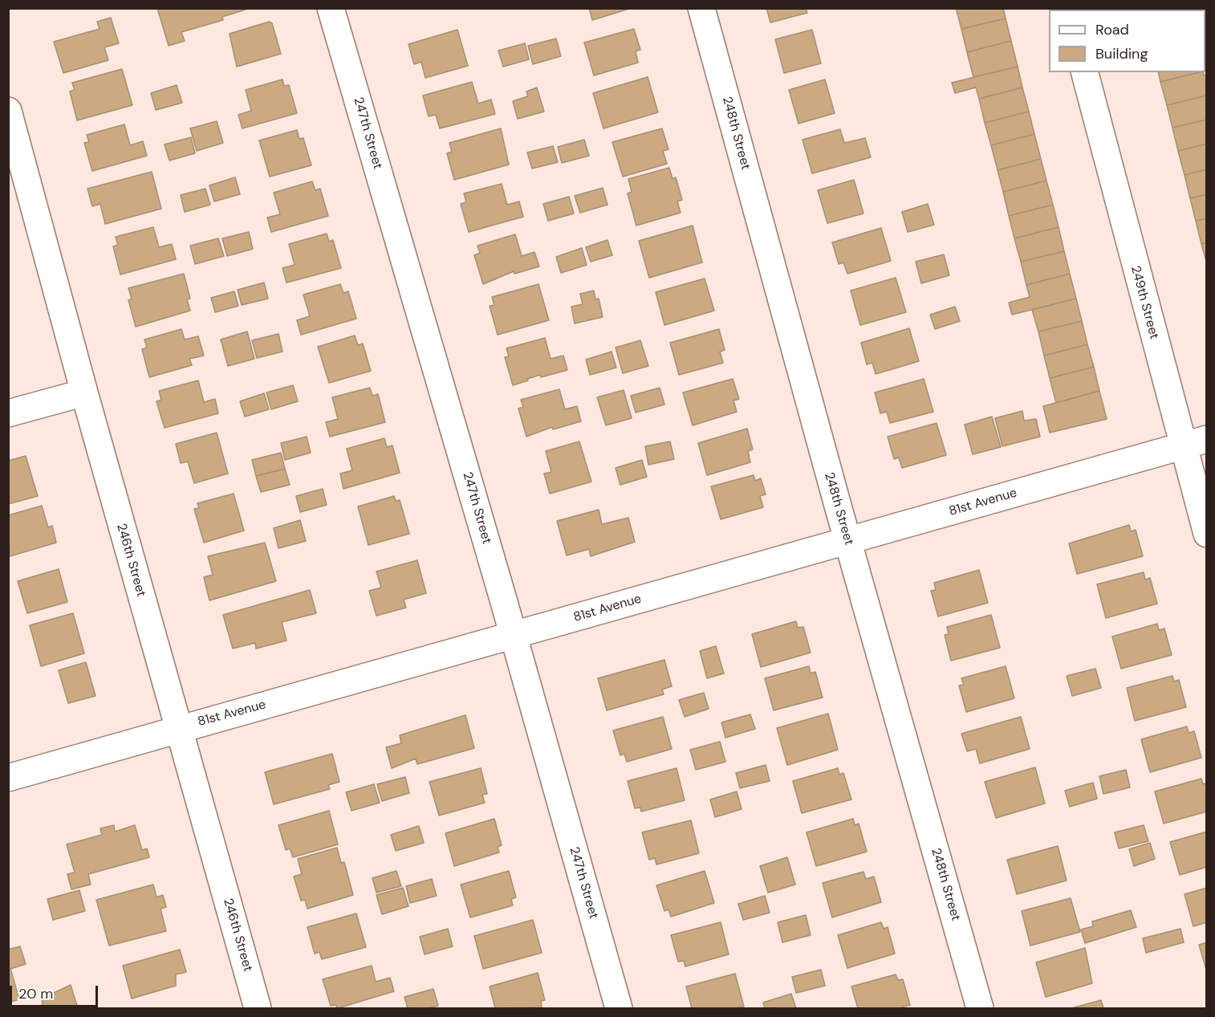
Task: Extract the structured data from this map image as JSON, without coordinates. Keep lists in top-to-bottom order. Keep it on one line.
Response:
{"streets":{"street":["247th Street","248th Street","249th Street","81st Avenue","246th Street"]},"crossings":[["247th Street","81st Avenue"],["248th Street","81st Avenue"],["249th Street","81st Avenue"],["81st Avenue","246th Street"]],"legend":["Road","Building"],"scale_bar":"20 m"}
